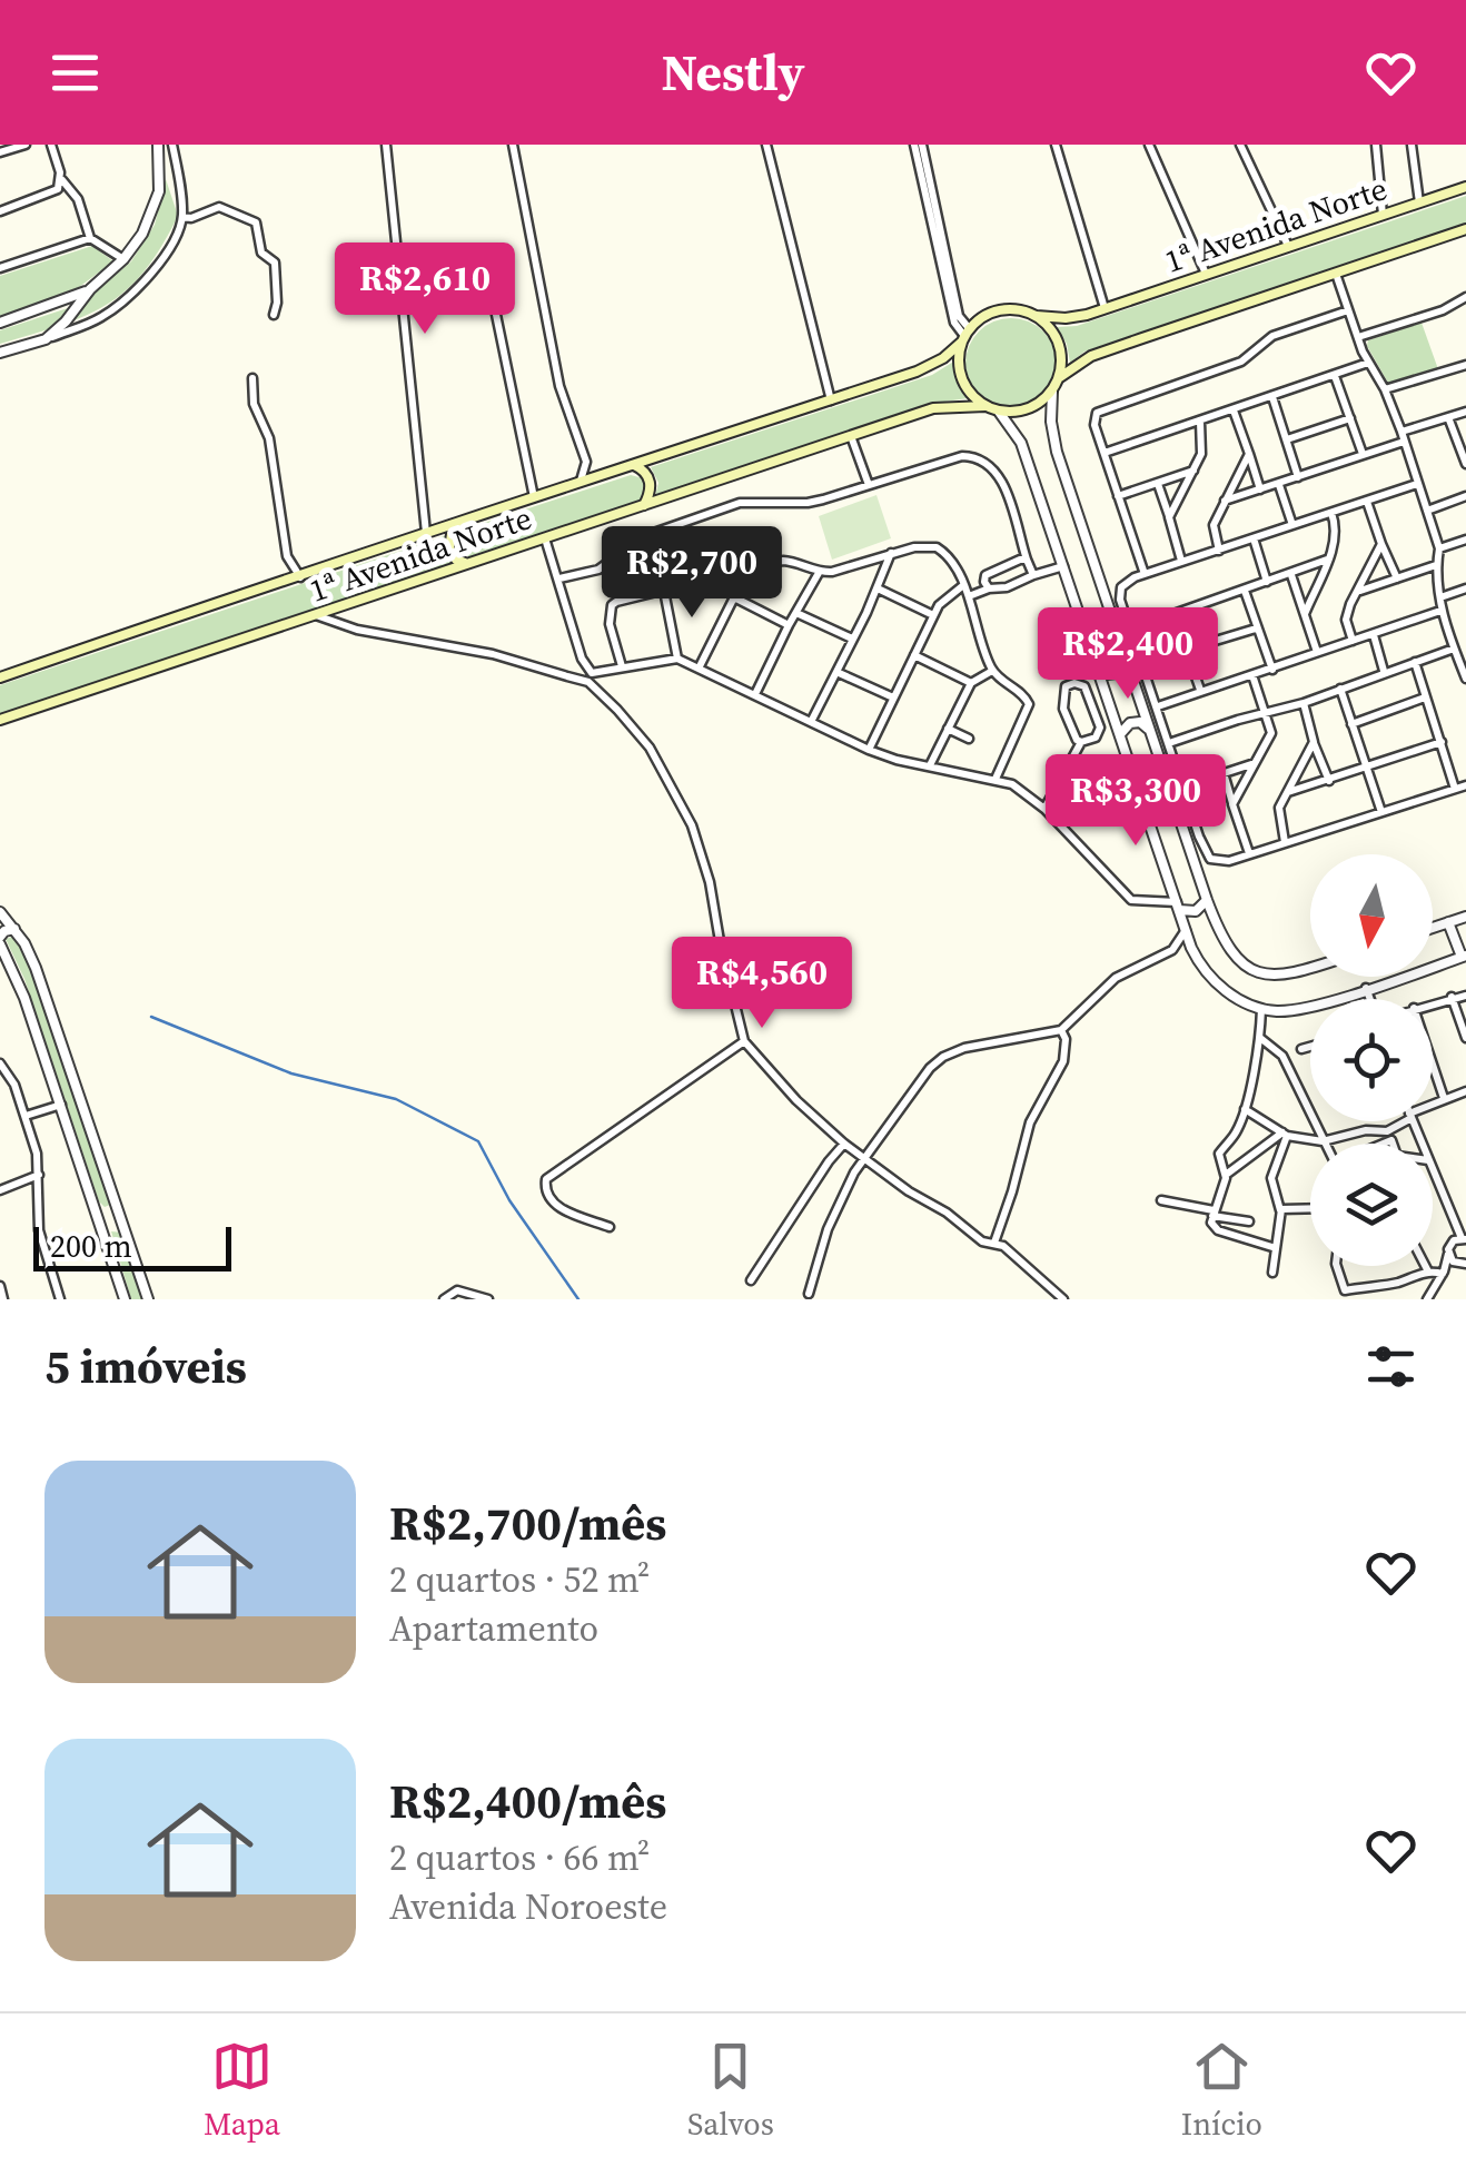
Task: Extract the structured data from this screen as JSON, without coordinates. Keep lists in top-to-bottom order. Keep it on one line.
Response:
{"streets":{"main road":["1ᵃ Avenida Norte"]},"scale_bar":"200 m","north":"bottom","page":{"header":"Nestly","price":["R$2,610","R$2,700","R$2,400","R$3,300","R$4,560"],"scale":"200 m","heading":"5 imóveis","list":[{"name":"R$2,700/mês","note":"2 quartos · 52 m² · Apartamento"},{"name":"R$2,400/mês","note":"2 quartos · 66 m² · Avenida Noroeste"}],"tabs":["Mapa","Salvos","Início"]}}
